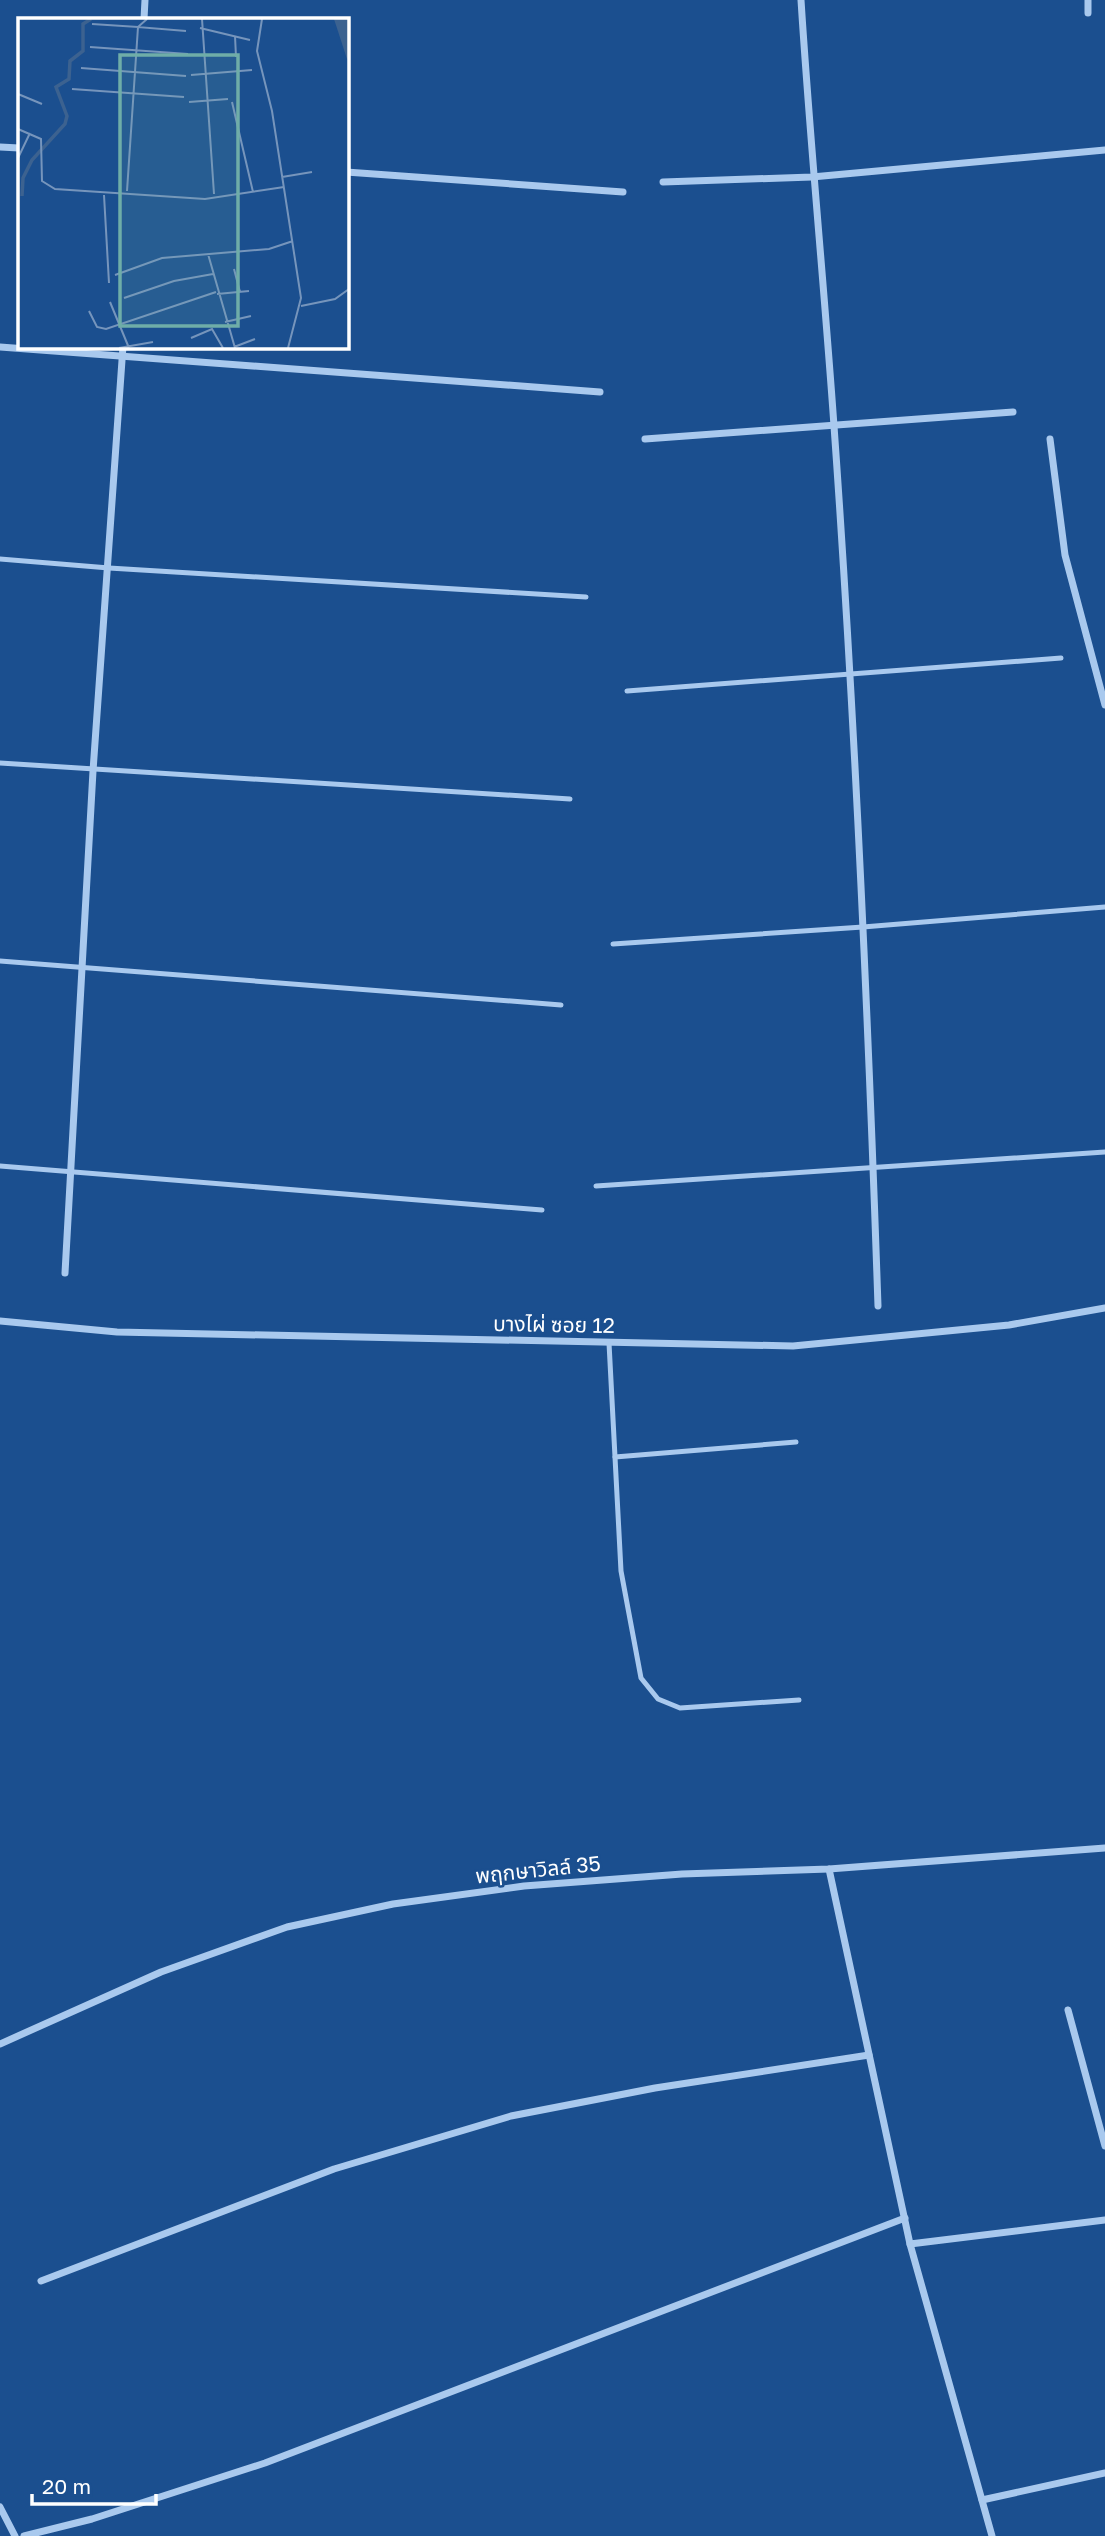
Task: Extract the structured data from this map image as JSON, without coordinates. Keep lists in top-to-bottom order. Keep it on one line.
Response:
{"streets":{"street":["บางไผ่ ซอย 12","พฤกษาวิลล์ 35"]},"scale_bar":"20 m"}
